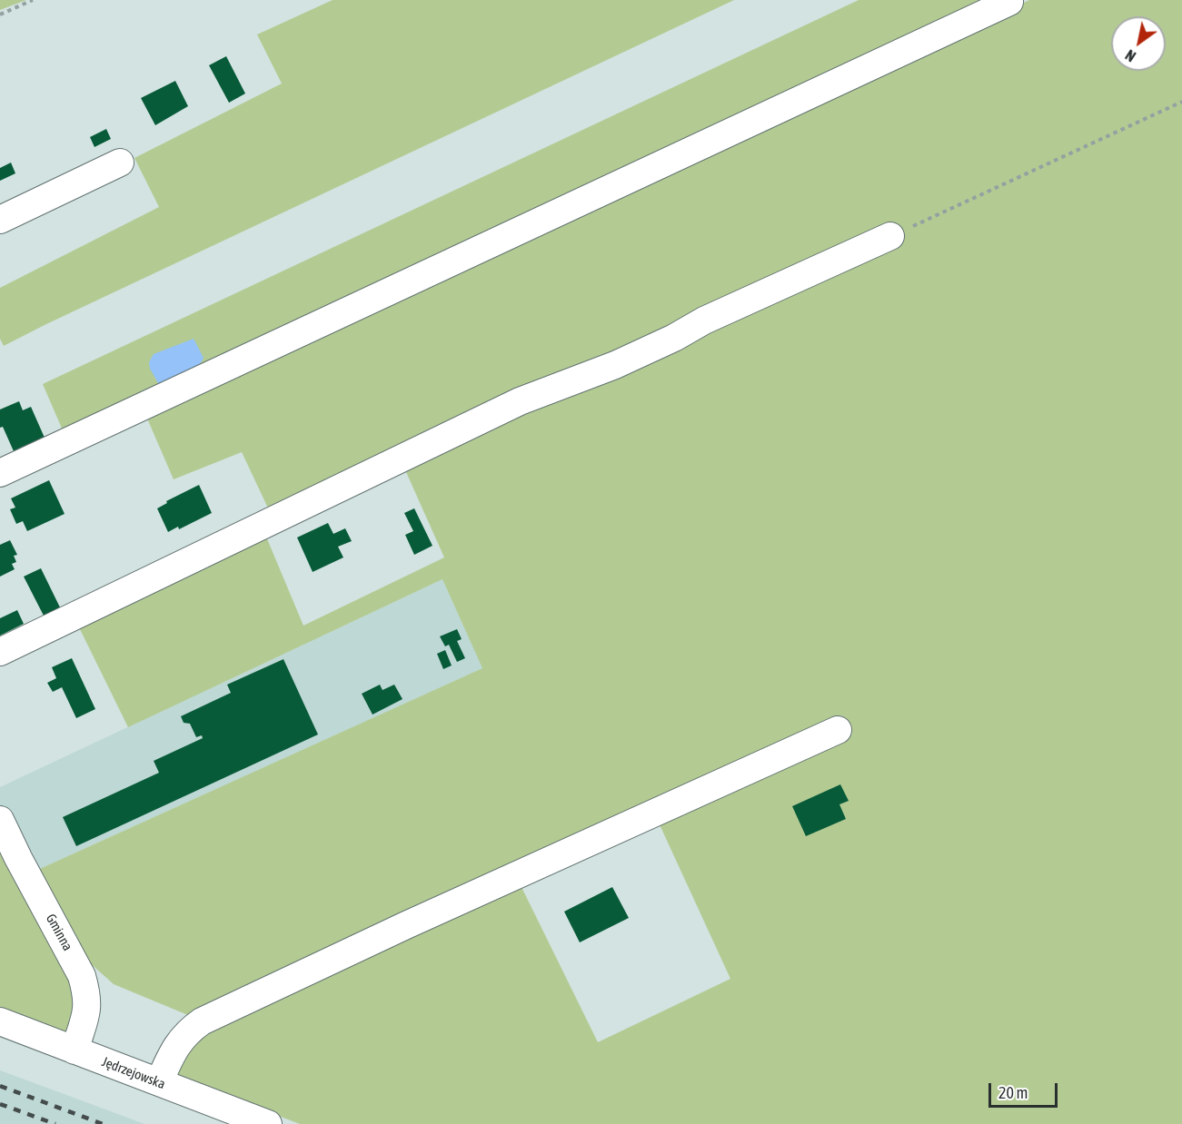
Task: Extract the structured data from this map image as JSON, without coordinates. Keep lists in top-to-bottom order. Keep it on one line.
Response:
{"streets":{"street":["Gminna","Jędrzejowska"]},"crossings":[["Gminna","Jędrzejowska"]],"scale_bar":"20 m","north":"bottom left"}
